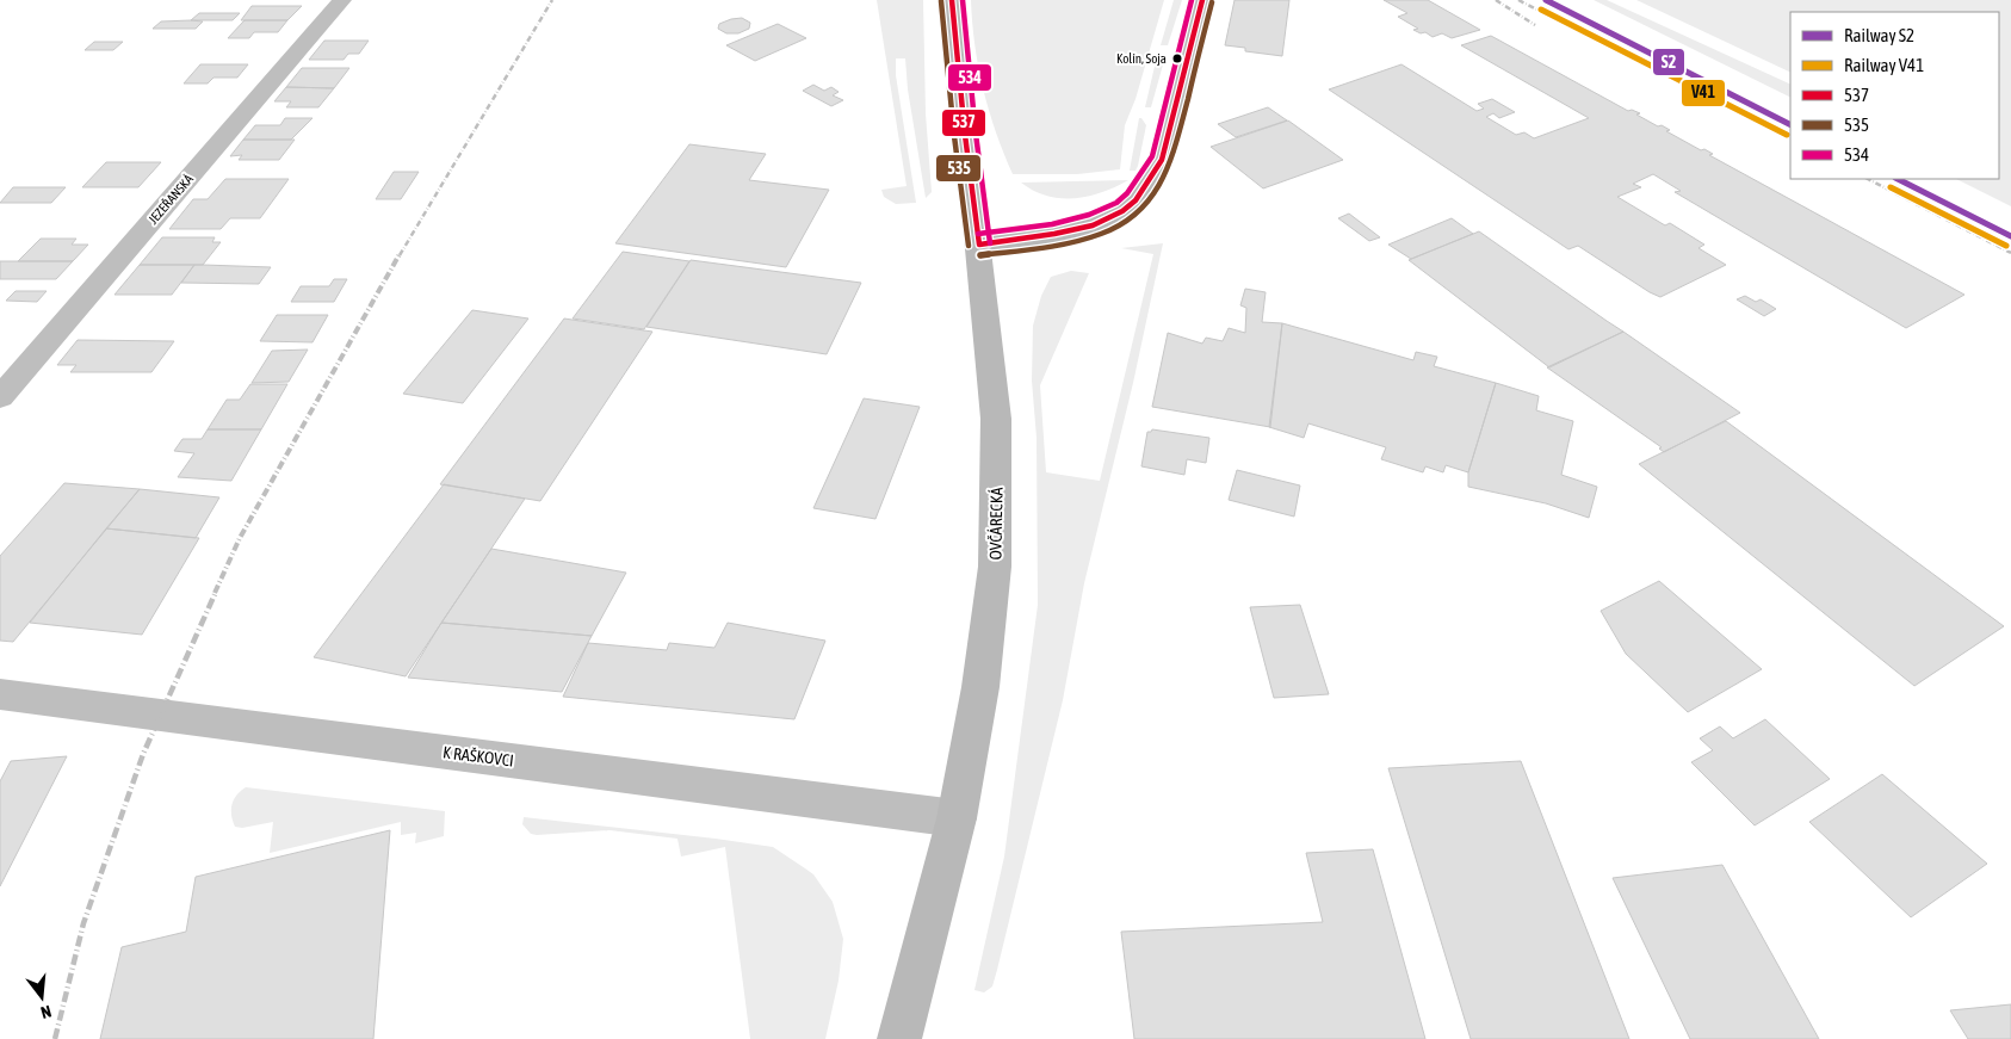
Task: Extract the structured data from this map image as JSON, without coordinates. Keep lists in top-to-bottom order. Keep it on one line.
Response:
{"streets":{"main road":["OVČÁRECKÁ"],"street":["JEZEŘANSKÁ","K RAŠKOVCI"]},"crossings":[["OVČÁRECKÁ","K RAŠKOVCI"]],"places":["Kolín, Soja"],"lines":["rail line S2","transit line 537","transit line 534","transit line 535","rail line V41"],"legend":["Railway S2","Railway V41","537","535","534"],"north":"bottom"}
